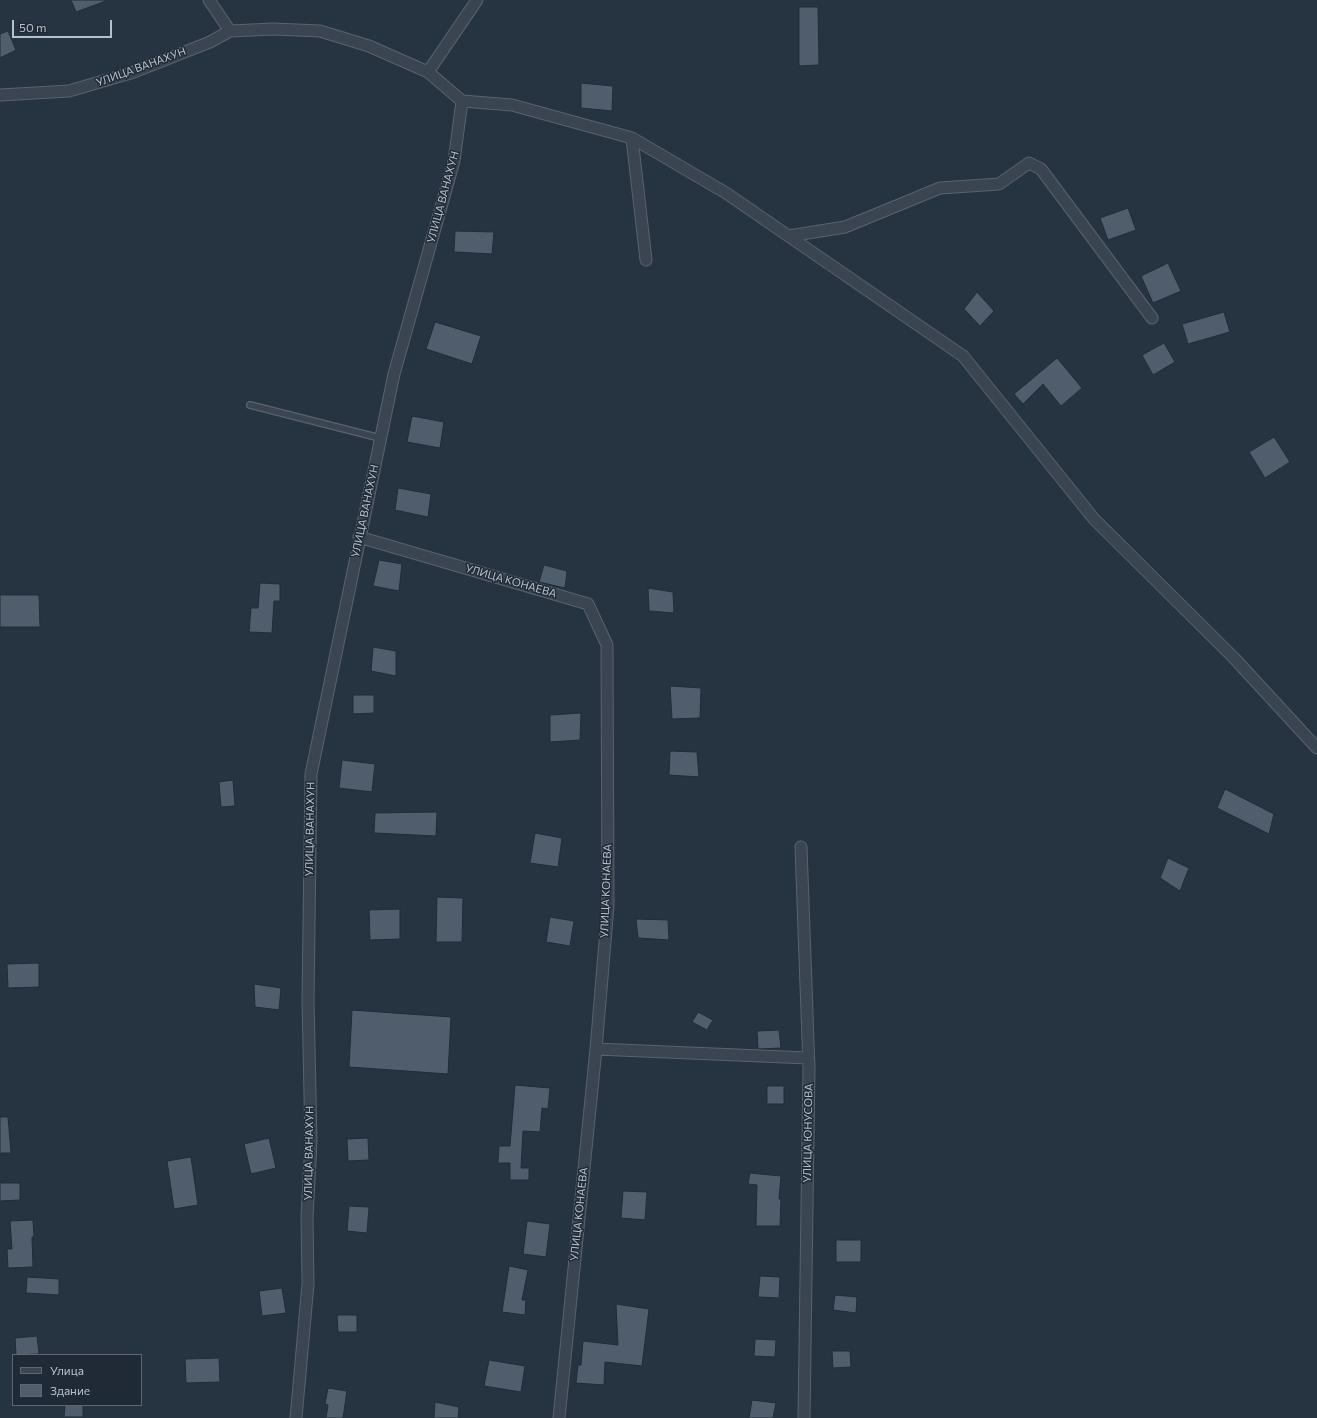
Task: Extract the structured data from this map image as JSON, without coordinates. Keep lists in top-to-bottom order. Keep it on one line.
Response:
{"streets":{"street":["УЛИЦА ВАНАХУН","УЛИЦА КОНАЕВА","УЛИЦА ЮНУСОВА"]},"crossings":[["УЛИЦА ВАНАХУН","УЛИЦА КОНАЕВА"]],"legend":["Улица","Здание"],"scale_bar":"50 m"}
